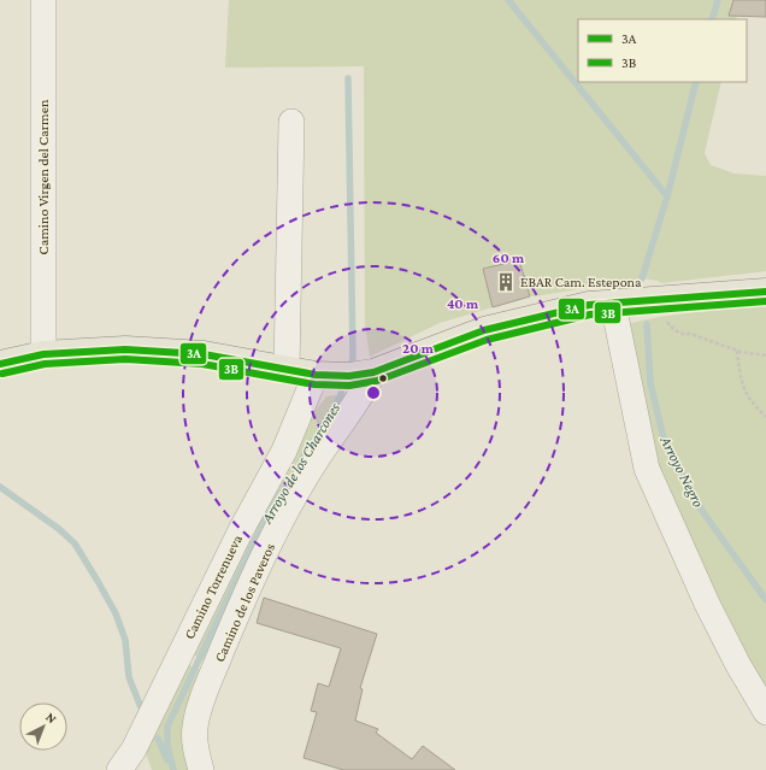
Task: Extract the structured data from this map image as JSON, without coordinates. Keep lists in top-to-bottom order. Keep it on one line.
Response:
{"streets":{"street":["Camino Virgen del Carmen","Camino Torrenueva","Camino de los Paveros"]},"crossings":[["Camino Torrenueva","Camino de los Paveros"]],"water":["Arroyo de los Charcones","Arroyo Negro"],"places":{"building":["EBAR Cam. Estepona"]},"lines":["transit line 3A","transit line 3B"],"legend":["3A","3B"],"north":"top right","rings":["60 m","40 m","20 m"]}
